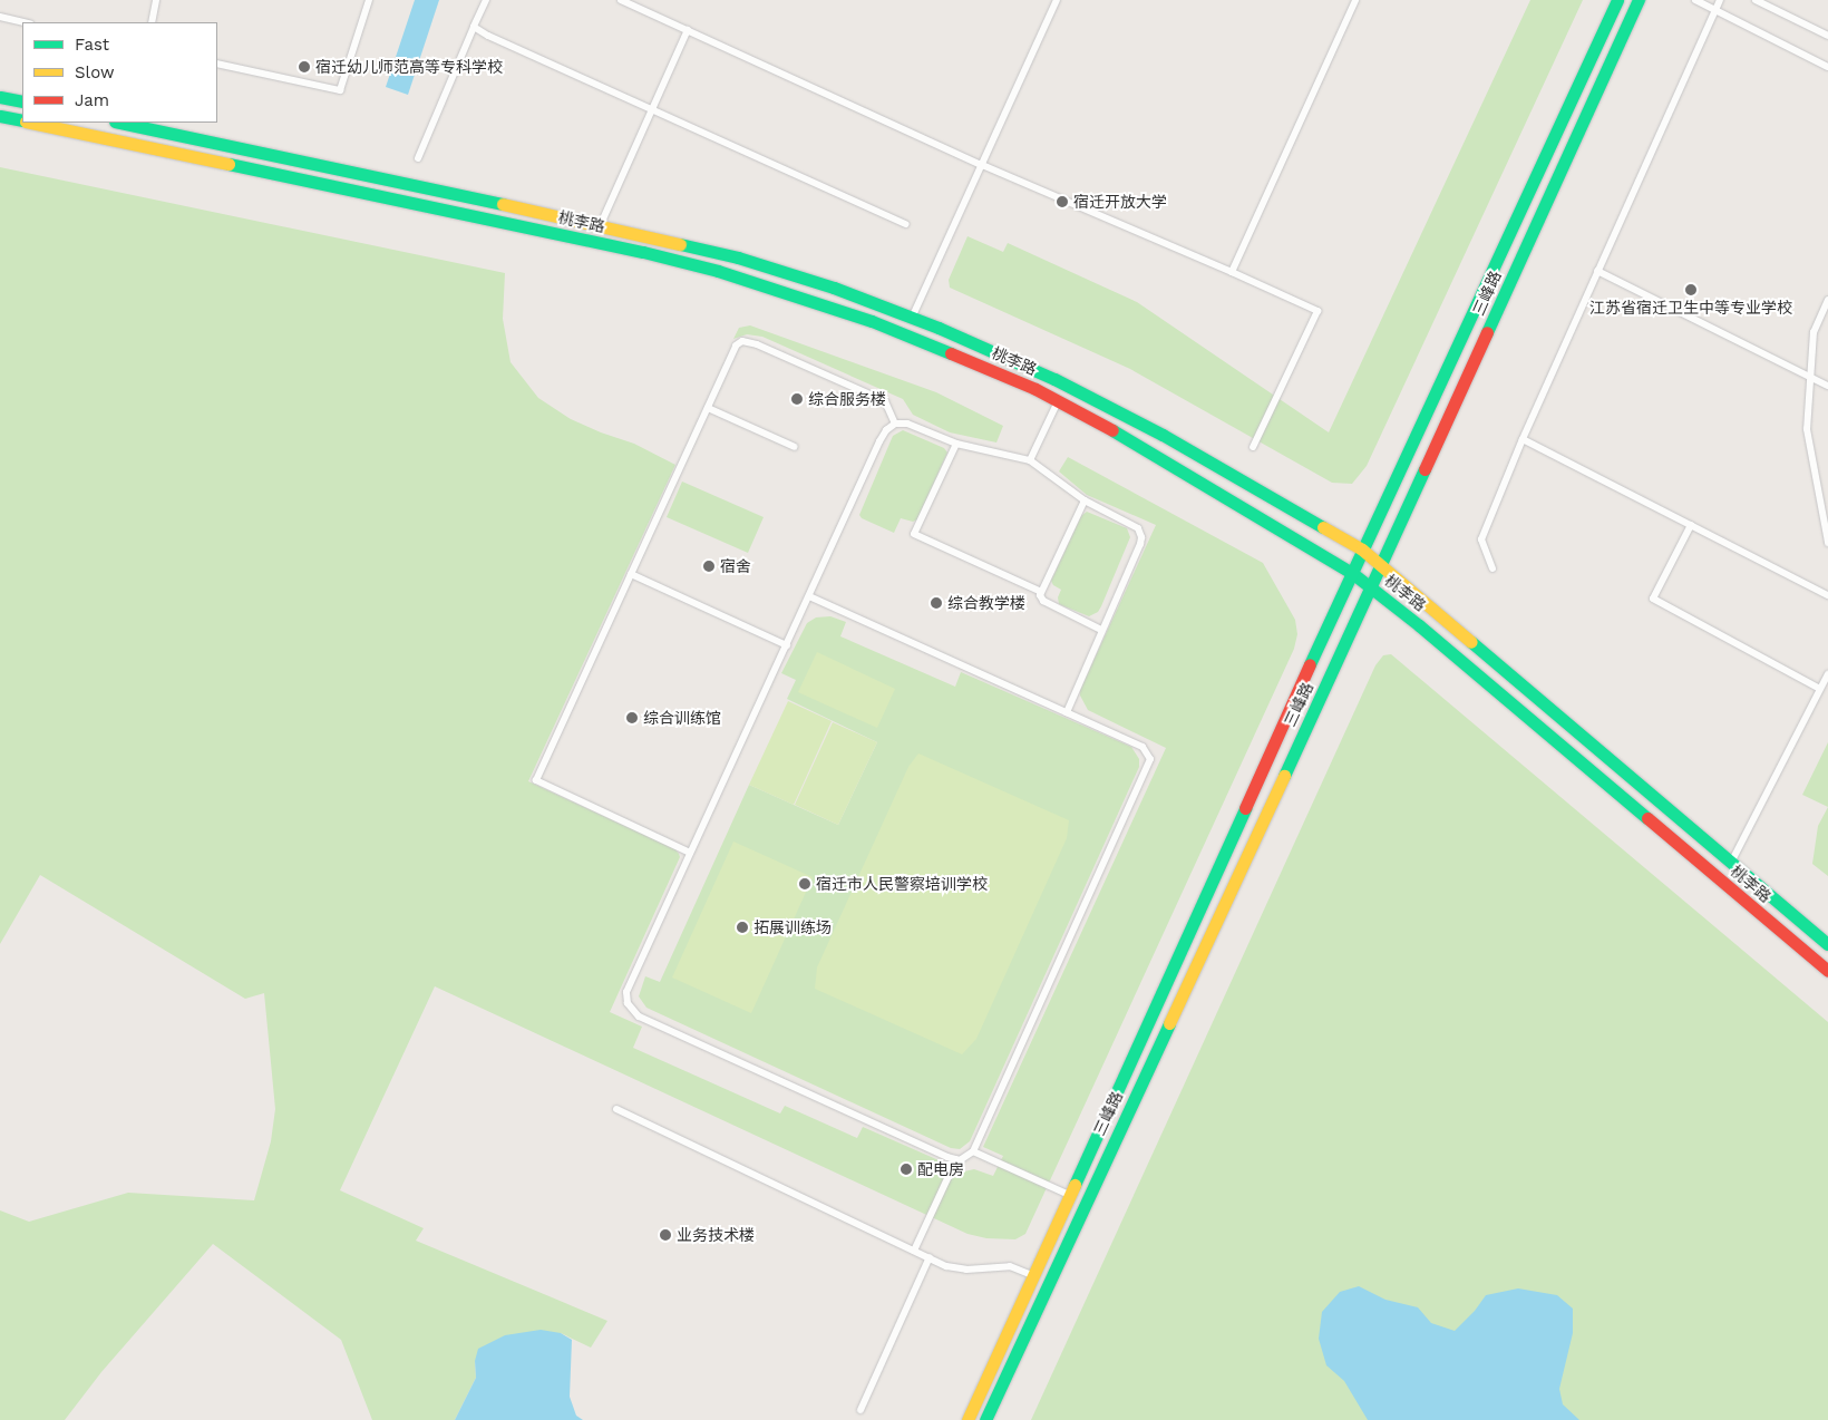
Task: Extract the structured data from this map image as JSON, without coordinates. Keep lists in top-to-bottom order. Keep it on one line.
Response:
{"streets":{"main road":["桃李路","三峰路"]},"crossings":[["桃李路","三峰路"]],"places":["宿迁幼儿师范高等专科学校","宿迁开放大学","江苏省宿迁卫生中等专业学校","综合服务楼","宿舍","综合教学楼","综合训练馆","宿迁市人民警察培训学校","拓展训练场","配电房","业务技术楼"],"legend":["Fast","Slow","Jam"]}
